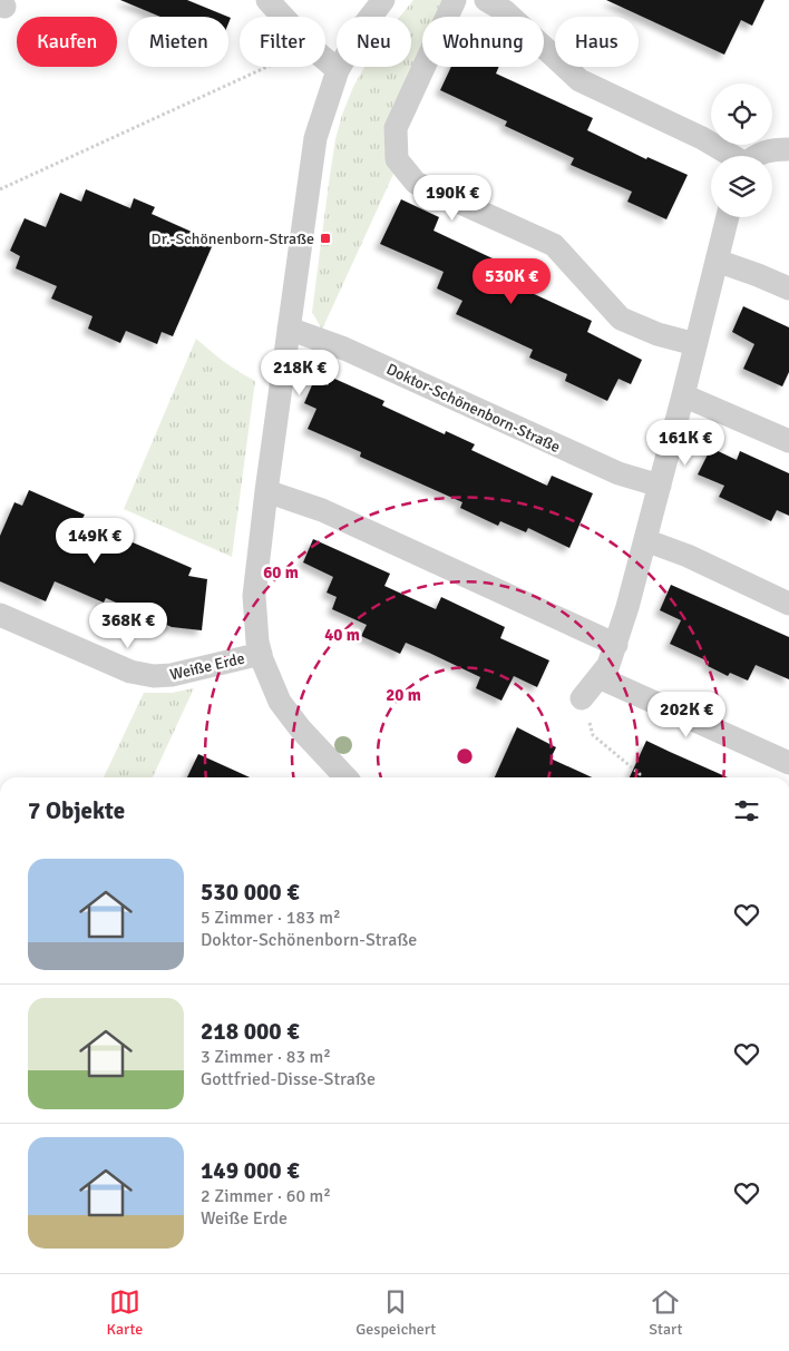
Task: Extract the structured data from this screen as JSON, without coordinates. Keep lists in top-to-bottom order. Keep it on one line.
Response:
{"streets":{"street":["Doktor-Schönenborn-Straße","Weiße Erde"]},"places":{"transit":["Dr.-Schönenborn-Straße"]},"page":{"chip":["Kaufen","Mieten","Filter","Neu","Wohnung","Haus"],"price":["190K €","530K €","218K €","161K €","149K €","368K €","202K €"],"heading":"7 Objekte","list":[{"name":"530 000 €","note":"5 Zimmer · 183 m² · Doktor-Schönenborn-Straße"},{"name":"218 000 €","note":"3 Zimmer · 83 m² · Gottfried-Disse-Straße"},{"name":"149 000 €","note":"2 Zimmer · 60 m² · Weiße Erde"}],"tabs":["Karte","Gespeichert","Start"]},"rings":["60 m","40 m","20 m"]}
